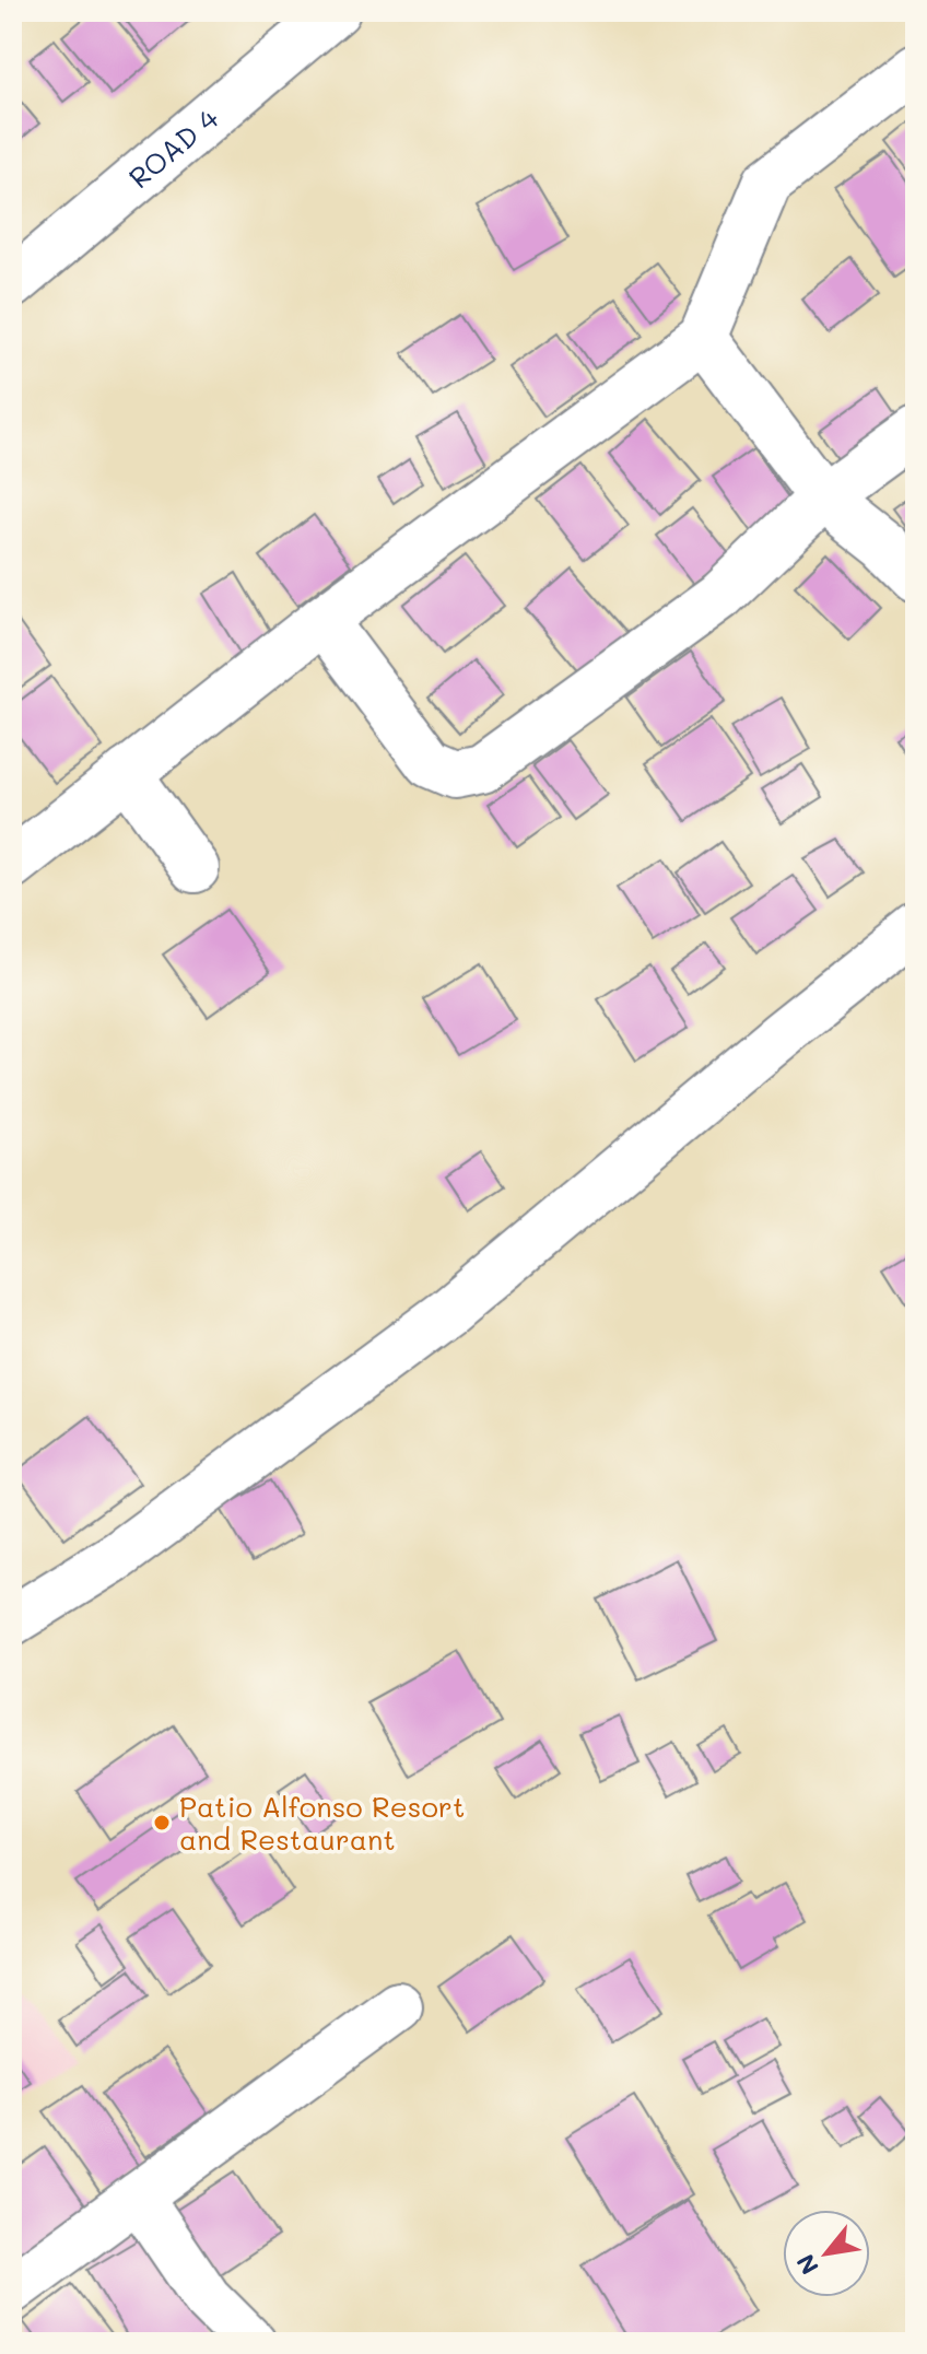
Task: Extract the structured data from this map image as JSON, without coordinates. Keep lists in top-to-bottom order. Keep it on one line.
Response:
{"streets":{"street":["ROAD 4"]},"places":["Patio Alfonso Resort and Restaurant"],"north":"bottom left"}
